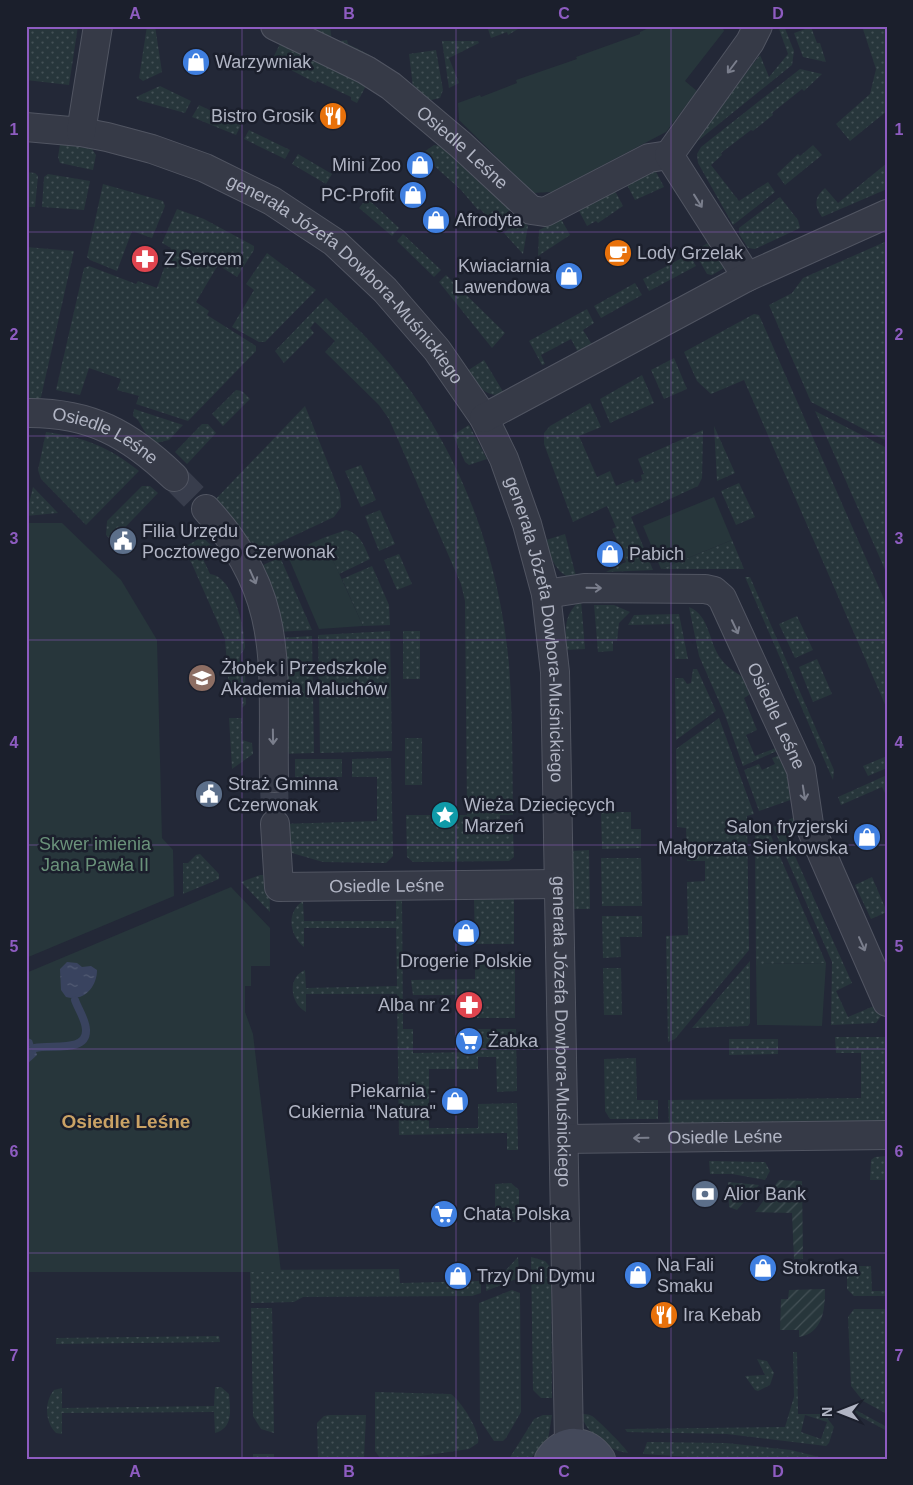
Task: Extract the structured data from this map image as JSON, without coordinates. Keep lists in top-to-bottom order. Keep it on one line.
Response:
{"streets":{"street":["Osiedle Leśne","generała Józefa Dowbora-Muśnickiego"]},"crossings":[["Osiedle Leśne","generała Józefa Dowbora-Muśnickiego"]],"districts":["Osiedle Leśne"],"parks":["Skwer imienia Jana Pawła II"],"places":{"shop":["Warzywniak","Mini Zoo","PC-Profit","Afrodyta","Kwiaciarnia Lawendowa","Pabich","Salon fryzjerski Małgorzata Sienkowska","Drogerie Polskie","Piekarnia - Cukiernia \"Natura\"","Stokrotka","Na Fali Smaku","Trzy Dni Dymu"],"restaurant":["Bistro Grosik","Ira Kebab"],"cafe":["Lody Grzelak"],"pharmacy":["Z Sercem","Alba nr 2"],"public building":["Filia Urzędu Pocztowego Czerwonak","Straż Gminna Czerwonak"],"school or university":["Żłobek i Przedszkole Akademia Maluchów"],"place":["Wieża Dziecięcych Marzeń"],"supermarket":["Żabka","Chata Polska"],"bank":["Alior Bank"]},"north":"left","grid":{"columns":["A","B","C","D"],"rows":["1","2","3","4","5","6","7"]}}
